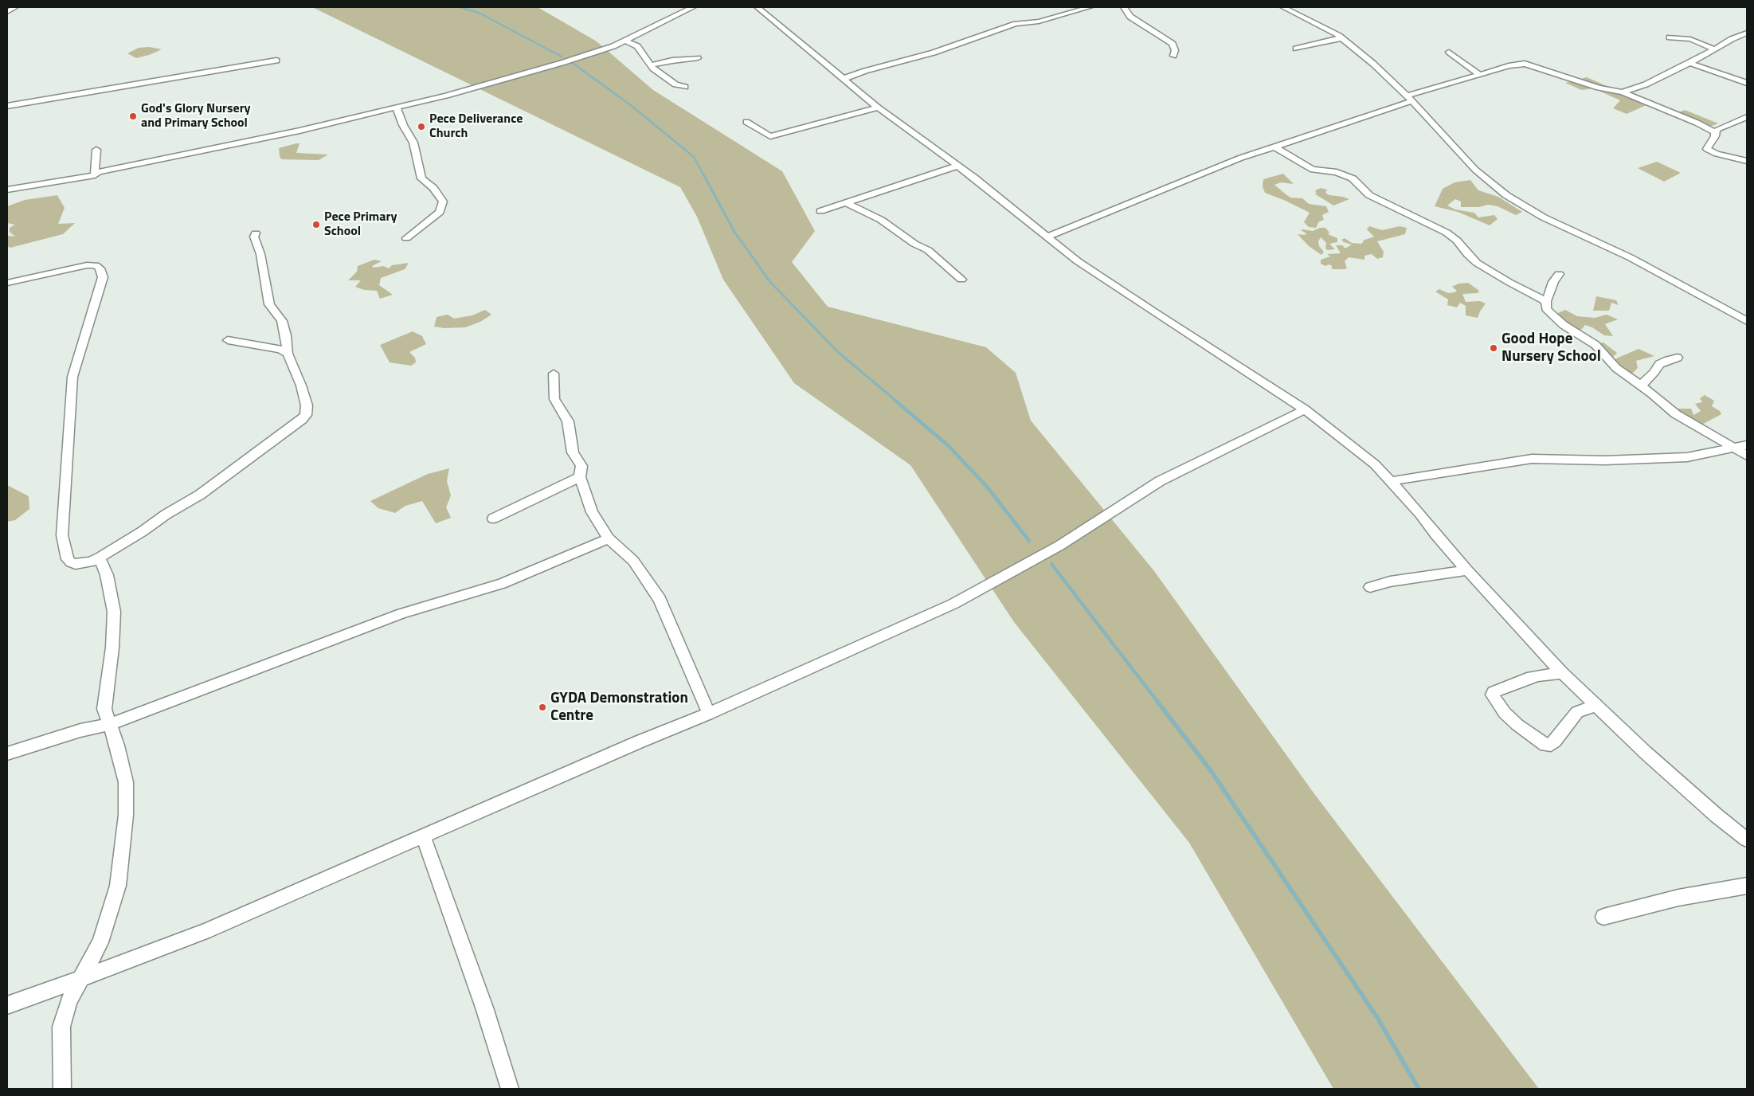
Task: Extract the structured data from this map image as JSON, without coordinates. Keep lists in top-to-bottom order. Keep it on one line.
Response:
{"places":["God's Glory Nursery and Primary School","Pece Deliverance Church","Pece Primary School","Good Hope Nursery School","GYDA Demonstration Centre"]}
